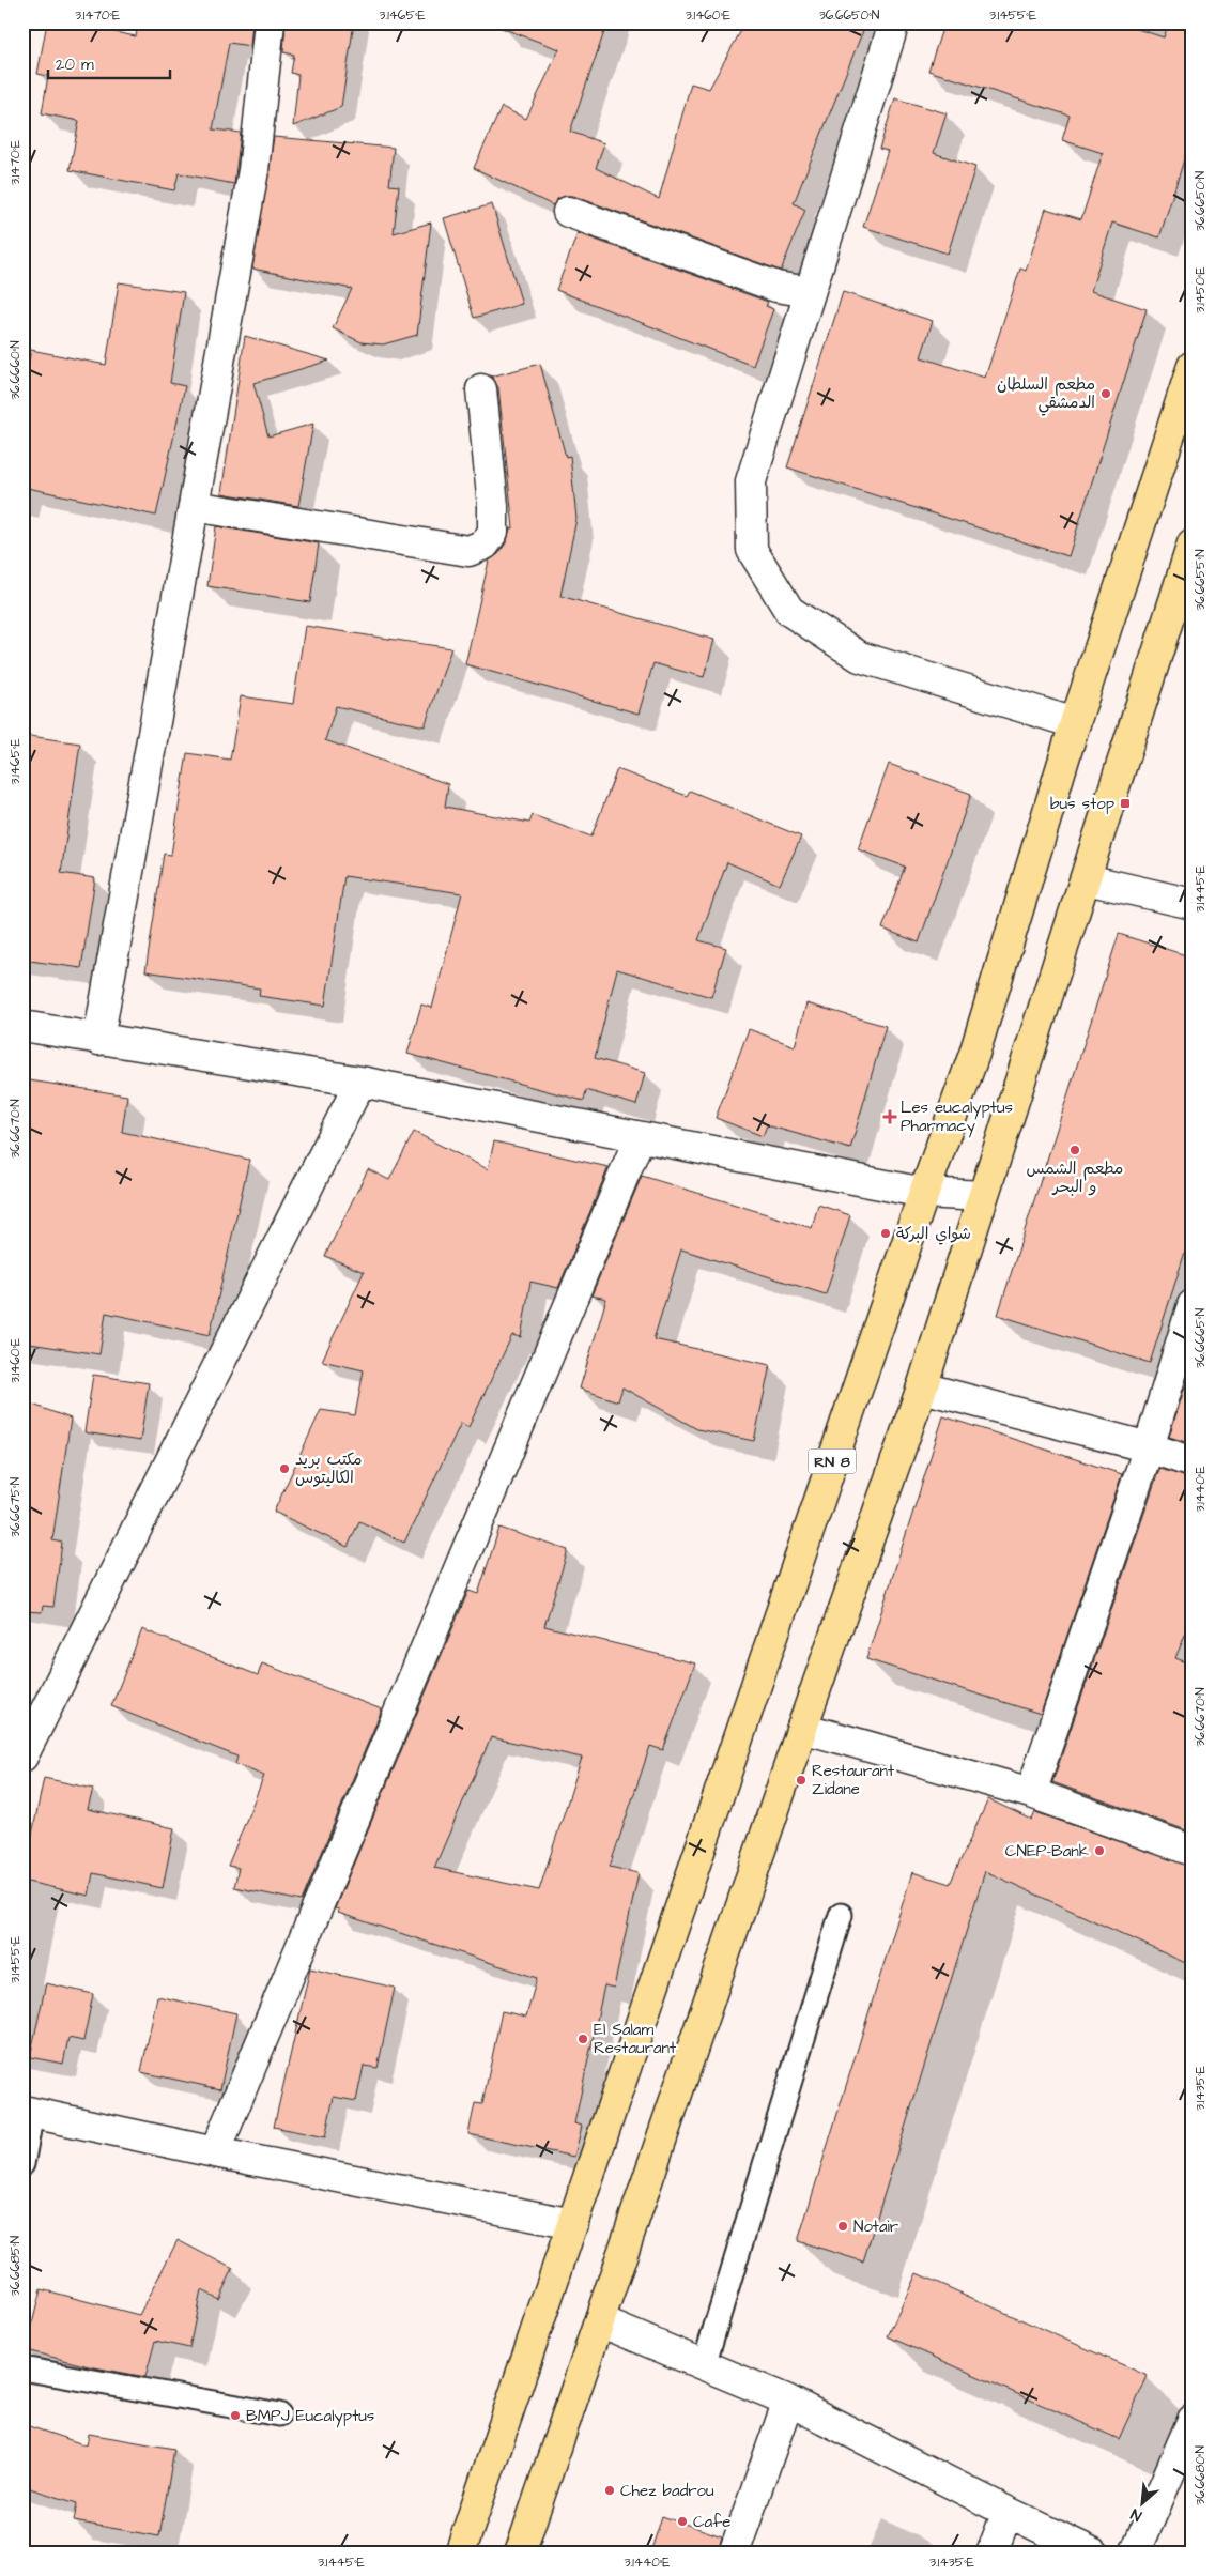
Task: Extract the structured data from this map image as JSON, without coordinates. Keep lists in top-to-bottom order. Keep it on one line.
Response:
{"streets":{"main road":["RN 8"]},"places":{"other":["مطعم السلطان الدمشقي","مطعم الشمس و البحر","شواي البركة","مكتب بريد الكاليتوس","Restaurant Zidane","CNEP-Bank","El Salam Restaurant","Notair","BMPJ Eucalyptus","Chez badrou","Cafe"],"transit":["bus stop"],"health":["Les eucalyptus Pharmacy"]},"scale_bar":"20 m","north":"bottom left","coordinates":["3.1470°E","3.1465°E","3.1460°E","36.6650°N","3.1455°E","3.1450°E","36.6660°N","36.6655°N","3.1445°E","36.6670°N","36.6665°N","3.1440°E","36.6675°N","3.1435°E","36.6685°N","36.6680°N"]}
